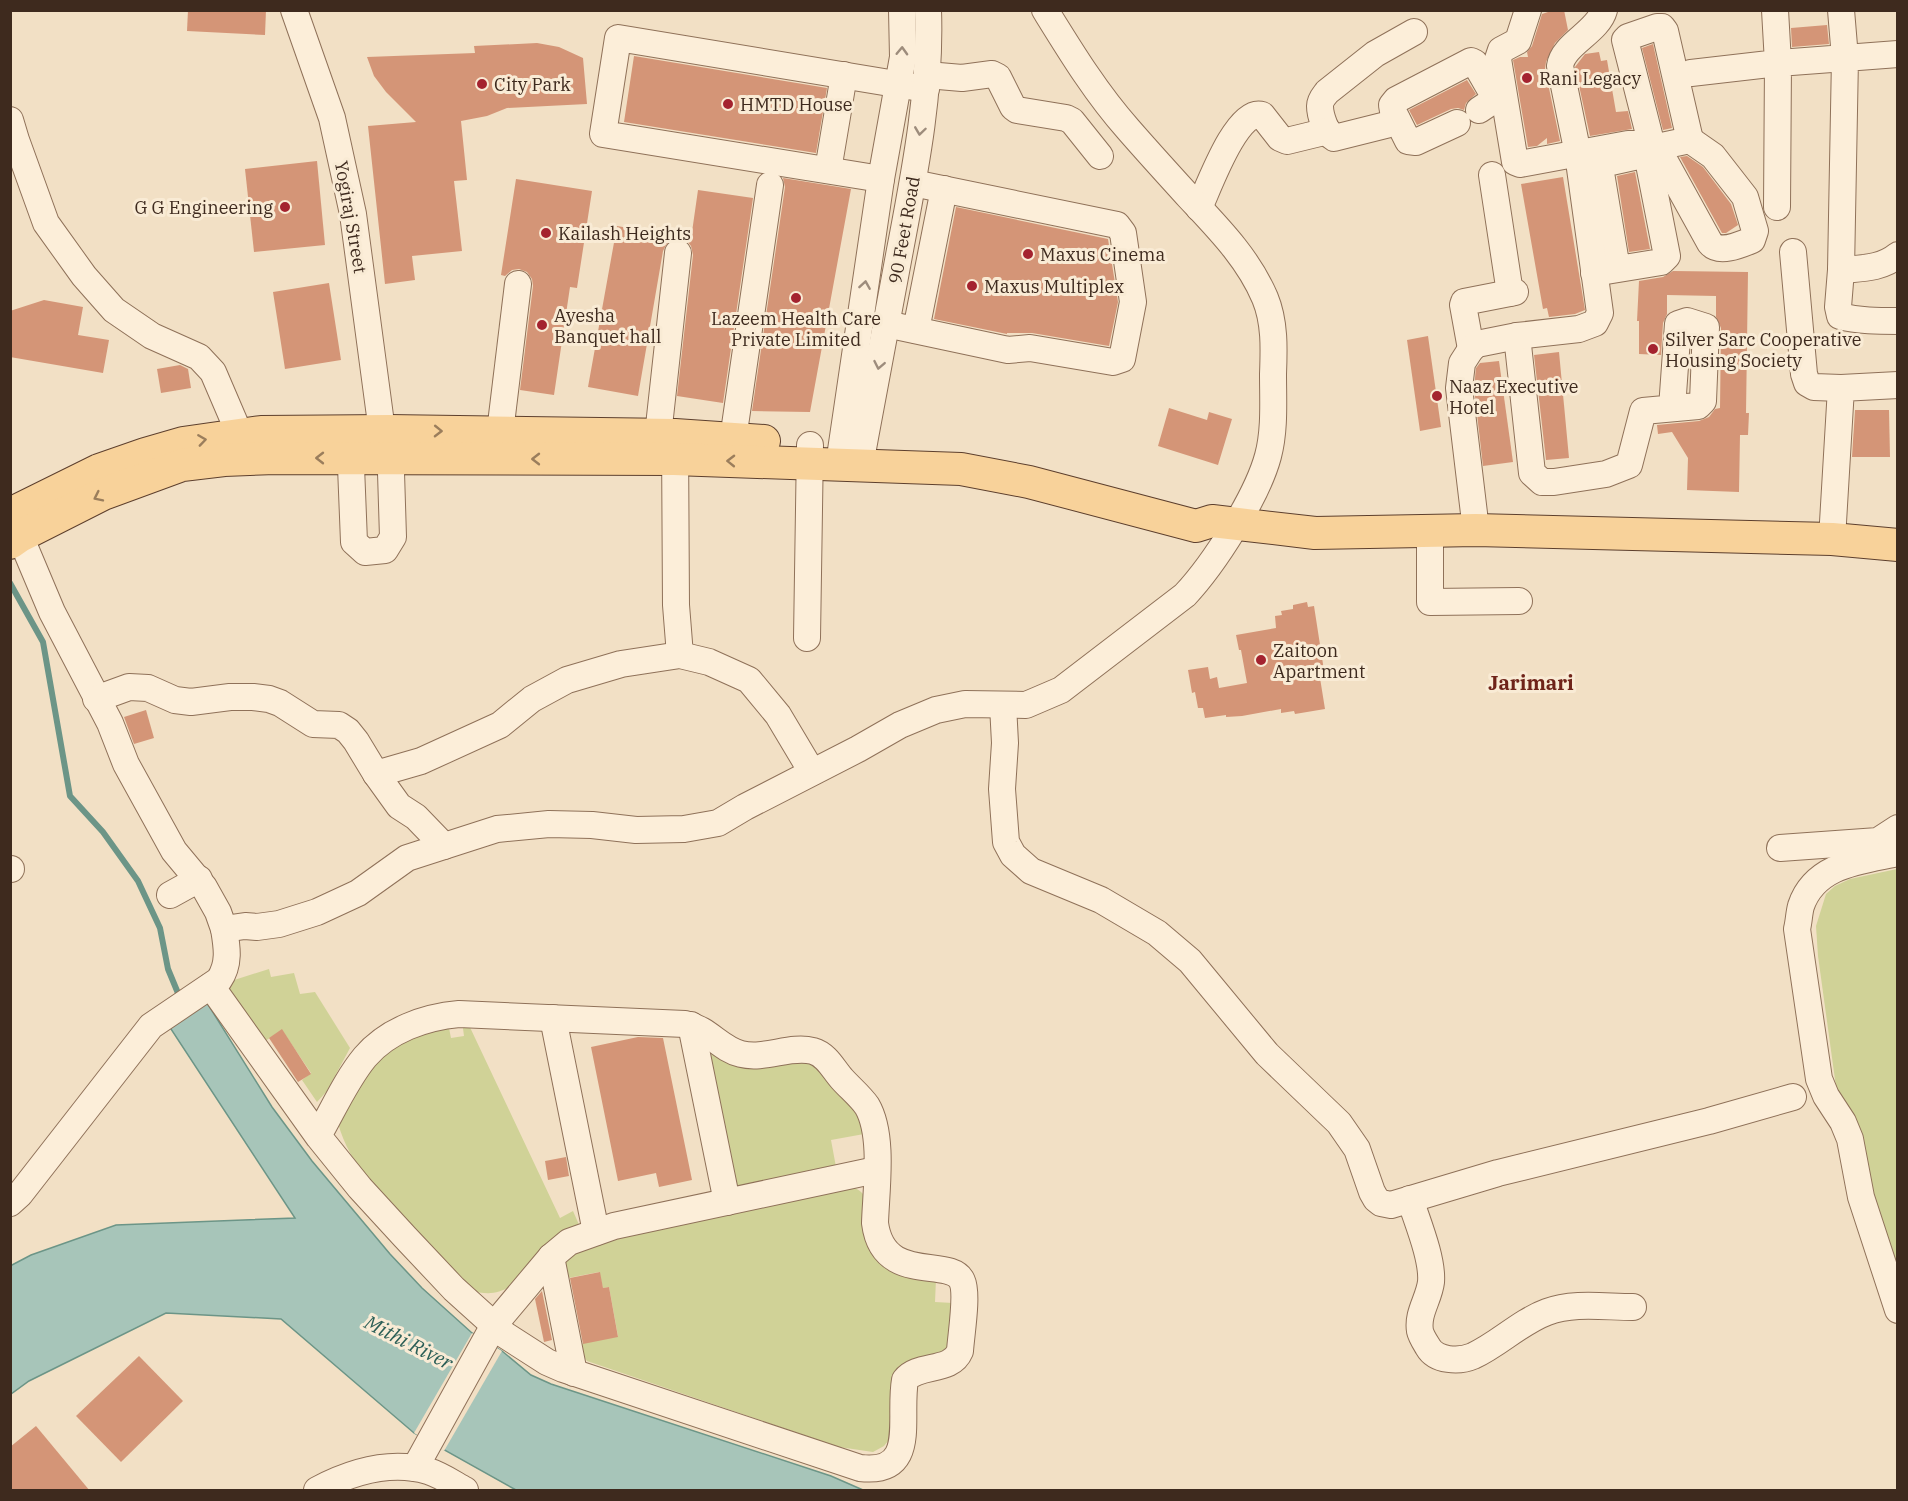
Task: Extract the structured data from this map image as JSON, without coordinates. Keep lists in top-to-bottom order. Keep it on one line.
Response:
{"streets":{"street":["Yogiraj Street","90 Feet Road"]},"districts":["Jarimari"],"water":["Mithi River"],"places":["Rani Legacy","City Park","HMTD House","G G Engineering","Kailash Heights","Maxus Cinema","Maxus Multiplex","Lazeem Health Care Private Limited","Ayesha Banquet hall","Silver Sarc Cooperative Housing Society","Naaz Executive Hotel","Zaitoon Apartment"]}
